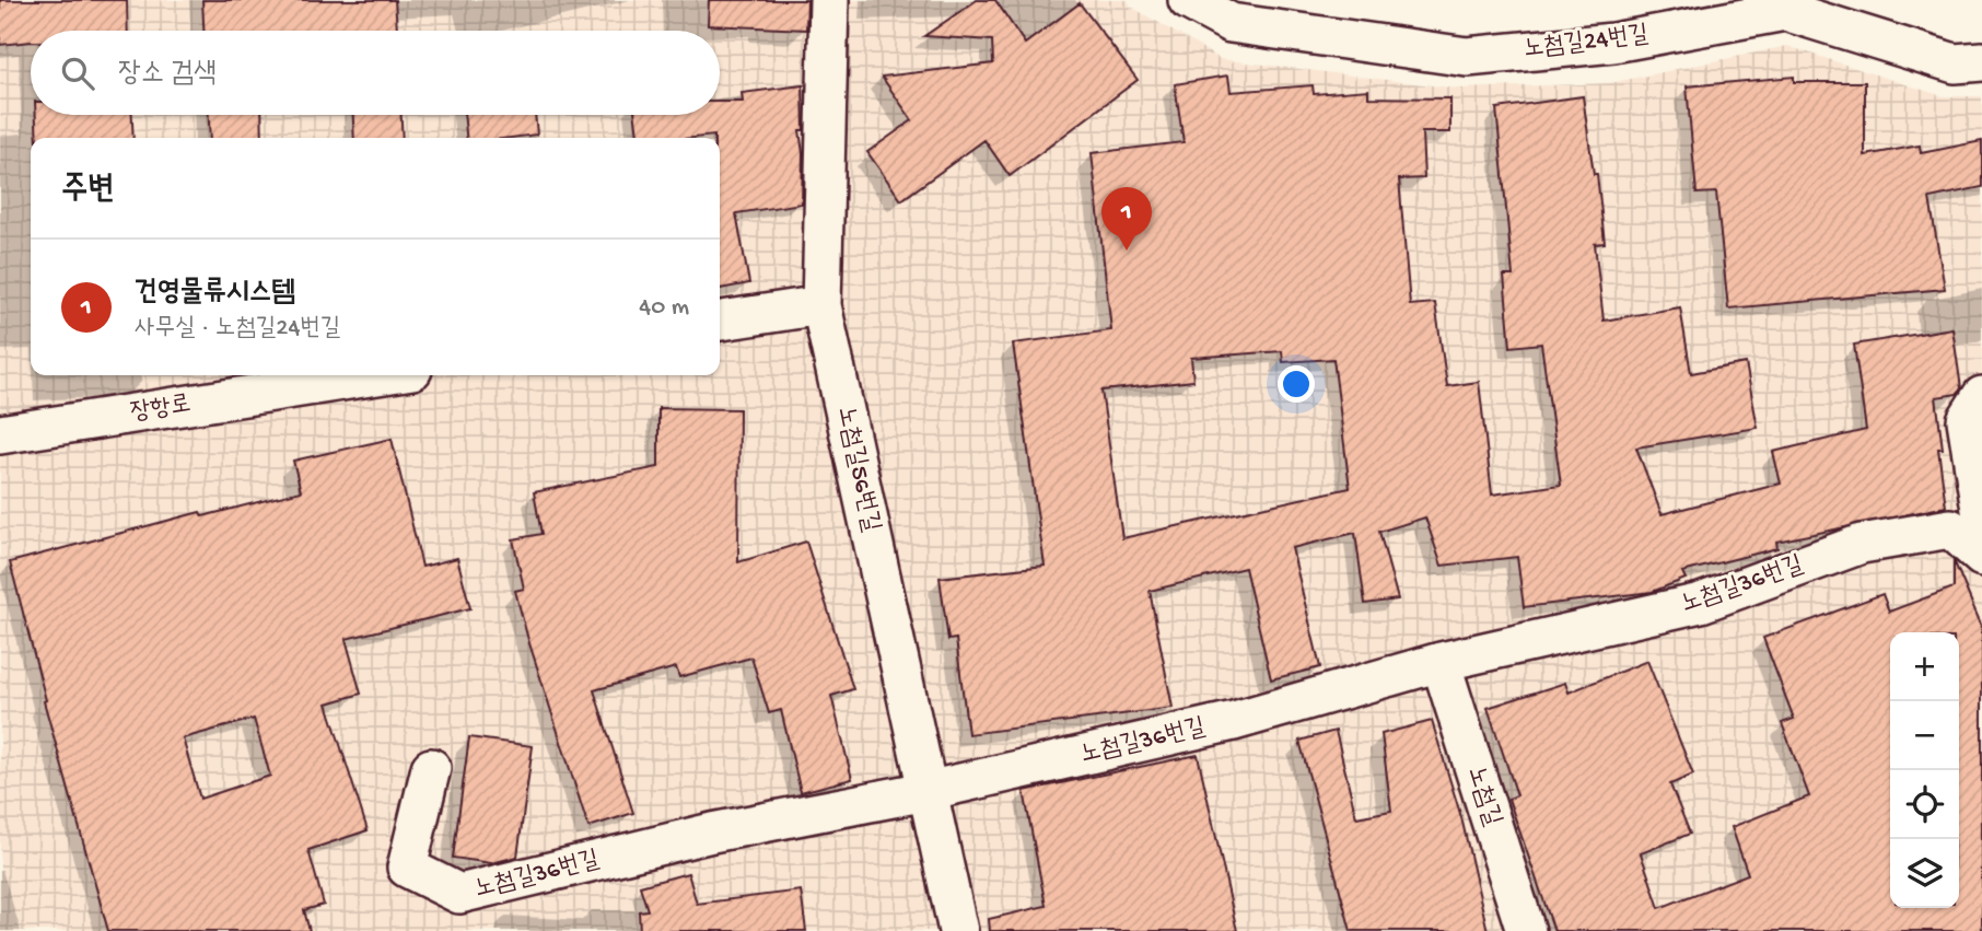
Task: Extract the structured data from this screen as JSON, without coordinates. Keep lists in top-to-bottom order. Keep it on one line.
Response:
{"streets":{"street":["노첨길24번길","장항로","노첨길56번길","노첨길36번길","노첨길"]},"crossings":[["노첨길56번길","노첨길36번길"],["노첨길36번길","노첨길"]],"page":{"search":"장소 검색","heading":"주변","pins":"1","list":[{"mark":"1","name":"건영물류시스템","note":"사무실 · 노첨길24번길","value":"40 m"}],"map_buttons":["+","−"]}}
